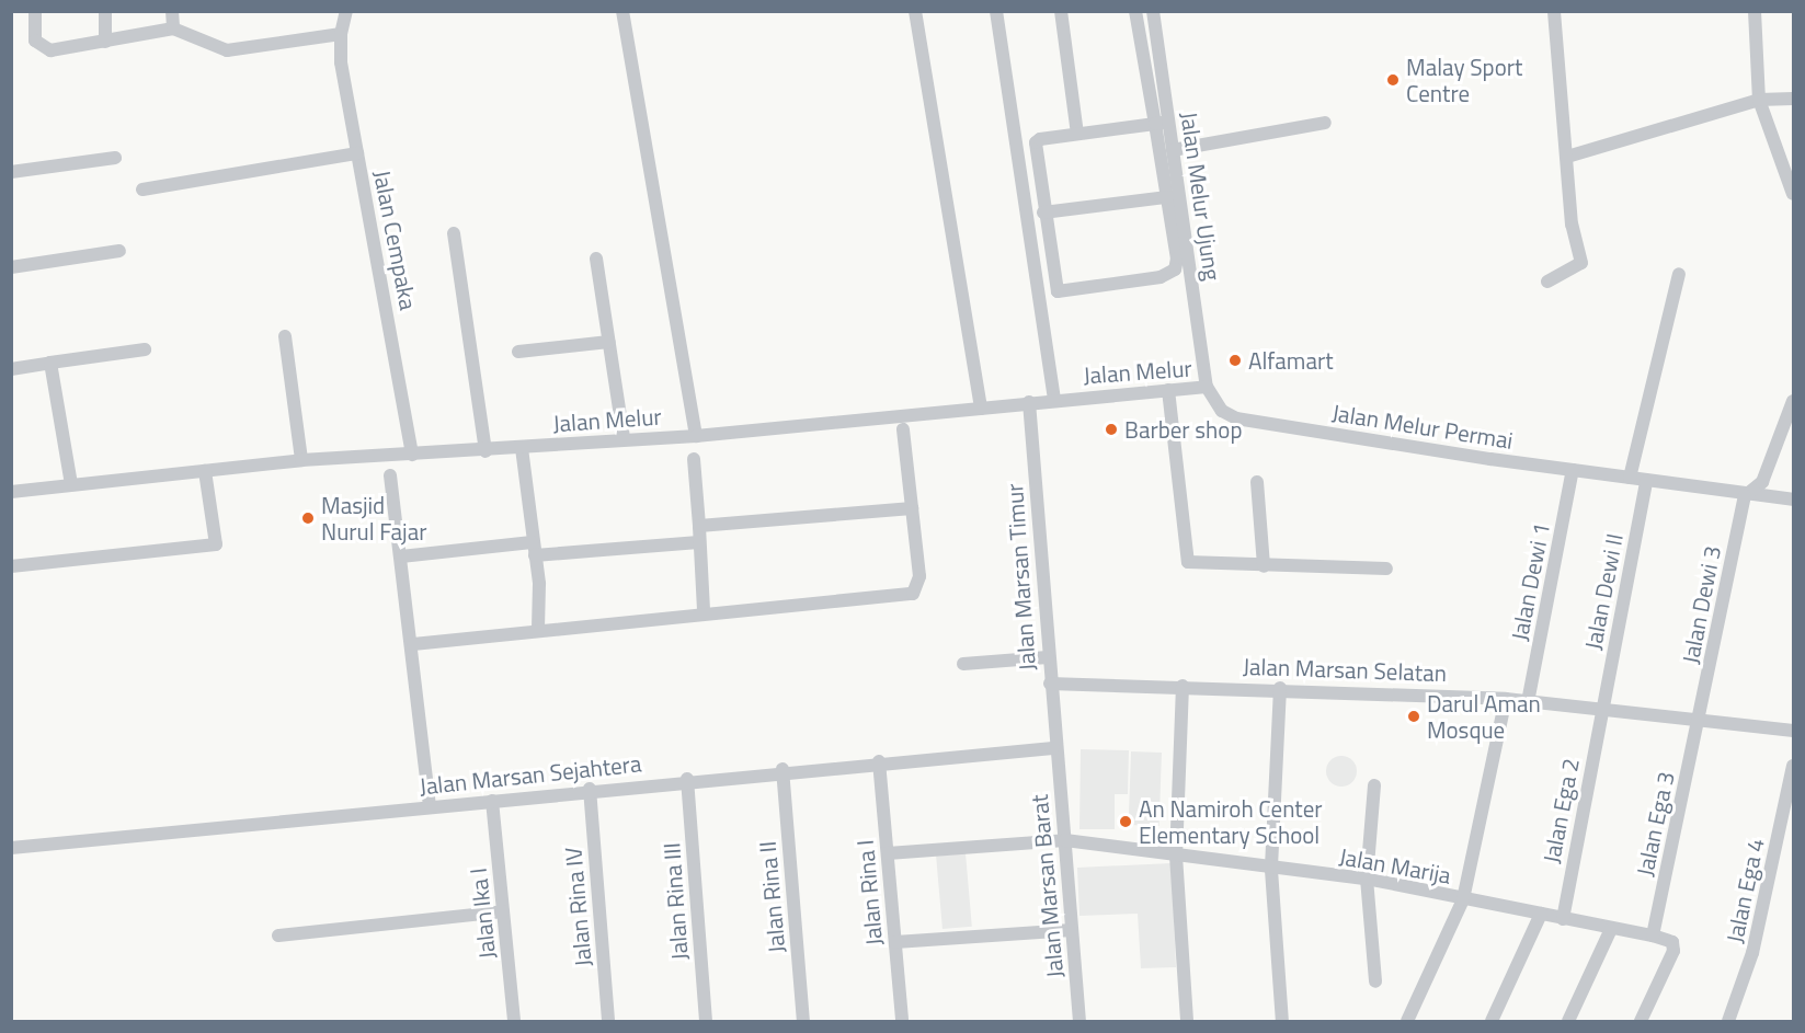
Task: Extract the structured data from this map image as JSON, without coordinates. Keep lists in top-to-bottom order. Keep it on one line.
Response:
{"streets":{"street":["Jalan Melur Ujung","Jalan Cempaka","Jalan Melur","Jalan Melur Permai","Jalan Marsan Timur","Jalan Dewi 1","Jalan Dewi II","Jalan Dewi 3","Jalan Marsan Selatan","Jalan Marsan Sejahtera","Jalan Ega 2","Jalan Ega 3","Jalan Marija","Jalan Marsan Barat","Jalan Ega 4","Jalan Rina I","Jalan Rina II","Jalan Rina III","Jalan Rina IV","Jalan Ika I"]},"crossings":[["Jalan Melur Ujung","Jalan Melur"],["Jalan Melur Ujung","Jalan Melur Permai"],["Jalan Cempaka","Jalan Melur"],["Jalan Melur","Jalan Melur Permai"],["Jalan Melur","Jalan Marsan Timur"],["Jalan Melur Permai","Jalan Dewi 1"],["Jalan Melur Permai","Jalan Dewi II"],["Jalan Melur Permai","Jalan Dewi 3"],["Jalan Marsan Timur","Jalan Marsan Selatan"],["Jalan Marsan Timur","Jalan Marsan Sejahtera"],["Jalan Marsan Timur","Jalan Marsan Barat"],["Jalan Dewi 1","Jalan Marsan Selatan"],["Jalan Dewi II","Jalan Marsan Selatan"],["Jalan Dewi II","Jalan Ega 2"],["Jalan Dewi 3","Jalan Marsan Selatan"],["Jalan Dewi 3","Jalan Ega 3"],["Jalan Marsan Selatan","Jalan Ega 2"],["Jalan Marsan Selatan","Jalan Ega 3"],["Jalan Marsan Sejahtera","Jalan Marsan Barat"],["Jalan Marsan Sejahtera","Jalan Rina I"],["Jalan Marsan Sejahtera","Jalan Rina II"],["Jalan Marsan Sejahtera","Jalan Rina III"],["Jalan Marsan Sejahtera","Jalan Rina IV"],["Jalan Marsan Sejahtera","Jalan Ika I"],["Jalan Ega 2","Jalan Marija"],["Jalan Ega 3","Jalan Marija"],["Jalan Marija","Jalan Marsan Barat"],["Jalan Marija","Jalan Rina I"]],"places":["Malay Sport Centre","Alfamart","Barber shop","Masjid Nurul Fajar","Darul Aman Mosque","An Namiroh Center Elementary School"]}
